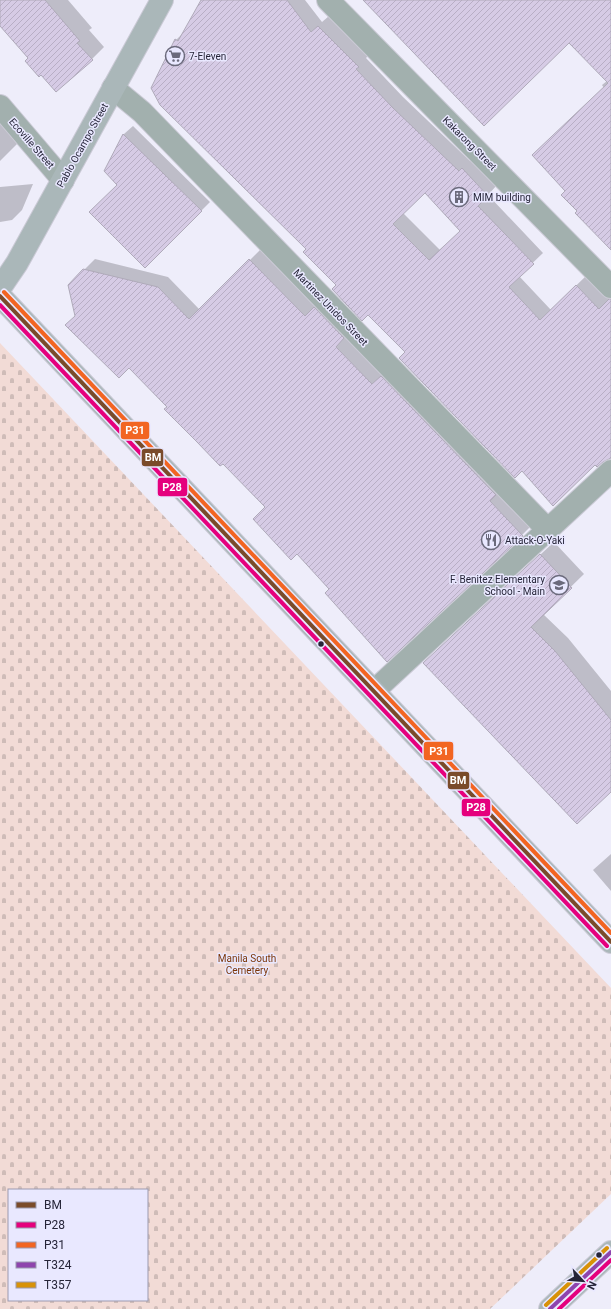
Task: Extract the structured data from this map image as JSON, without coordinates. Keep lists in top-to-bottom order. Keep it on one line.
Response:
{"streets":{"main road":["Pablo Ocampo Street"],"street":["Ecoville Street","Kakarong Street","Martinez Unidos Street"]},"crossings":[["Ecoville Street","Pablo Ocampo Street"],["Pablo Ocampo Street","Martinez Unidos Street"]],"parks":["Manila South Cemetery"],"places":{"supermarket":["7-Eleven"],"building":["MIM building"],"restaurant":["Attack-O-Yaki"],"school or university":["F. Benitez Elementary School - Main"]},"lines":["transit line P31","transit line BM","transit line P28","transit line T357","transit line T324"],"legend":["BM","P28","P31","T324","T357"],"north":"bottom right"}
